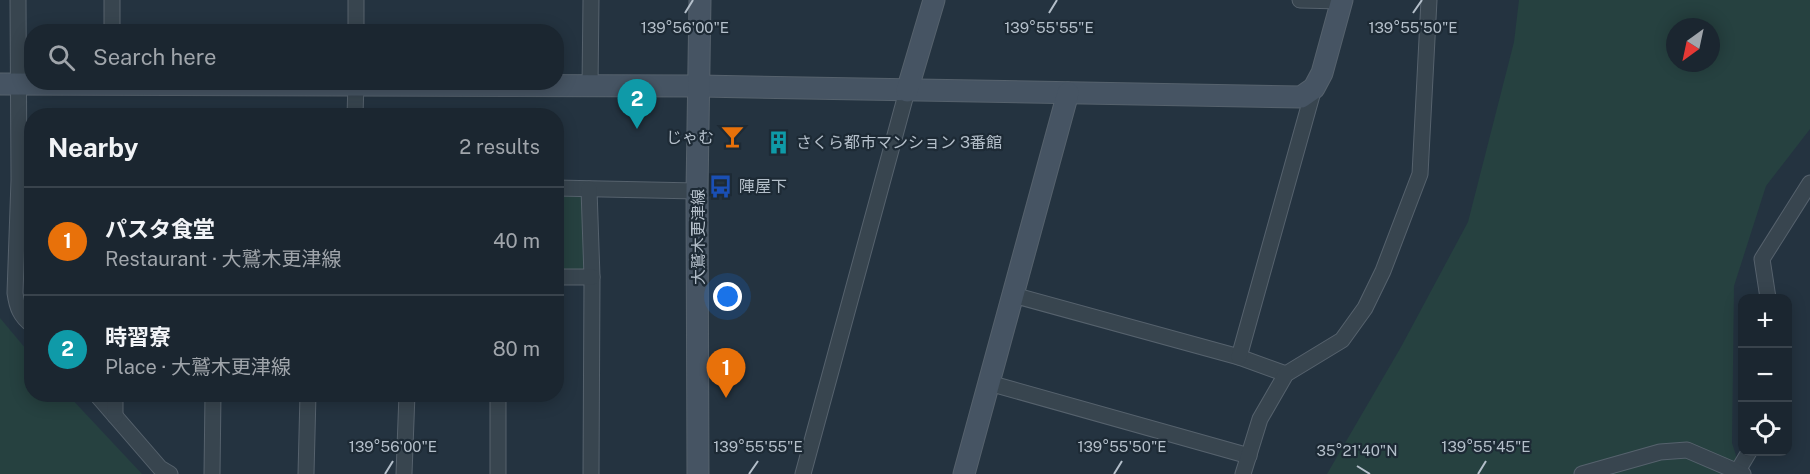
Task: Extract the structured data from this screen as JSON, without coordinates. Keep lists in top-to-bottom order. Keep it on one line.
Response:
{"streets":{"street":["大鷲木更津線"]},"places":{"bar":["じゃむ"],"building":["さくら都市マンション 3番館"],"bus stop":["陣屋下"]},"north":"bottom left","page":{"search":"Search here","pins":["2","1"],"heading":["Nearby","2 results"],"list":[{"mark":"1","name":"パスタ食堂","note":"Restaurant · 大鷲木更津線","value":"40 m"},{"mark":"2","name":"時習寮","note":"Place · 大鷲木更津線","value":"80 m"}],"map_buttons":["+","−"]},"coordinates":["139°56'00\"E","139°55'55\"E","139°55'50\"E","139°55'45\"E","35°21'40\"N"]}
